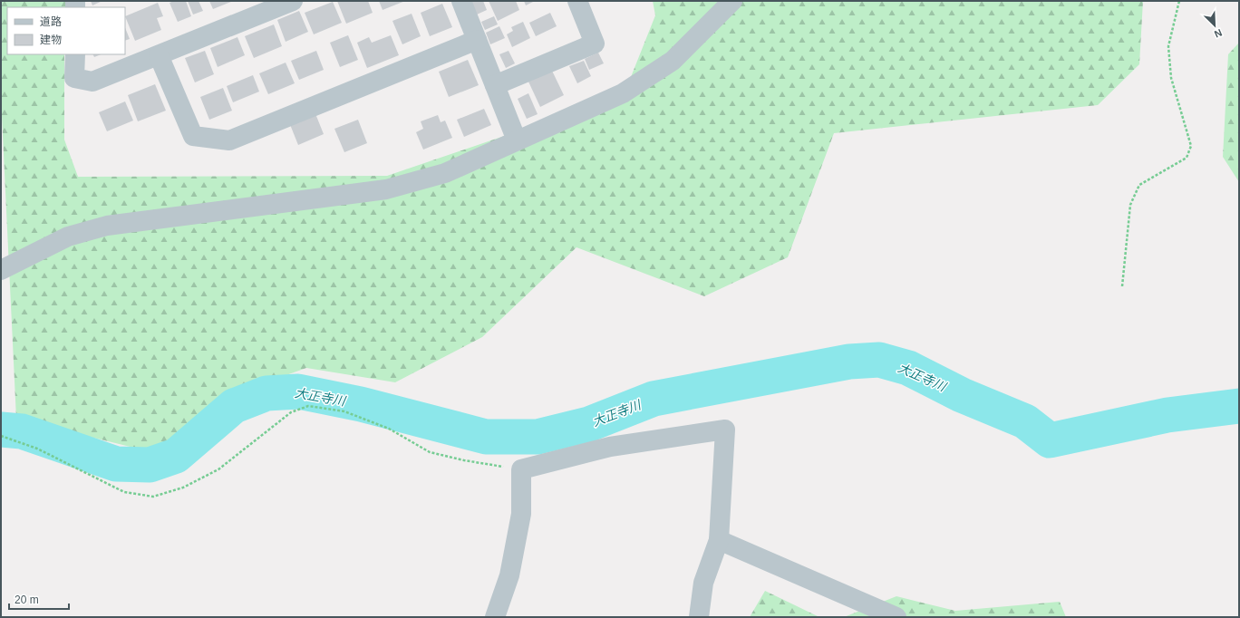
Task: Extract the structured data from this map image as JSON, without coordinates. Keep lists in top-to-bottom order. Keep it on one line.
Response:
{"water":["大正寺川"],"legend":["道路","建物"],"scale_bar":"20 m","north":"bottom right"}
